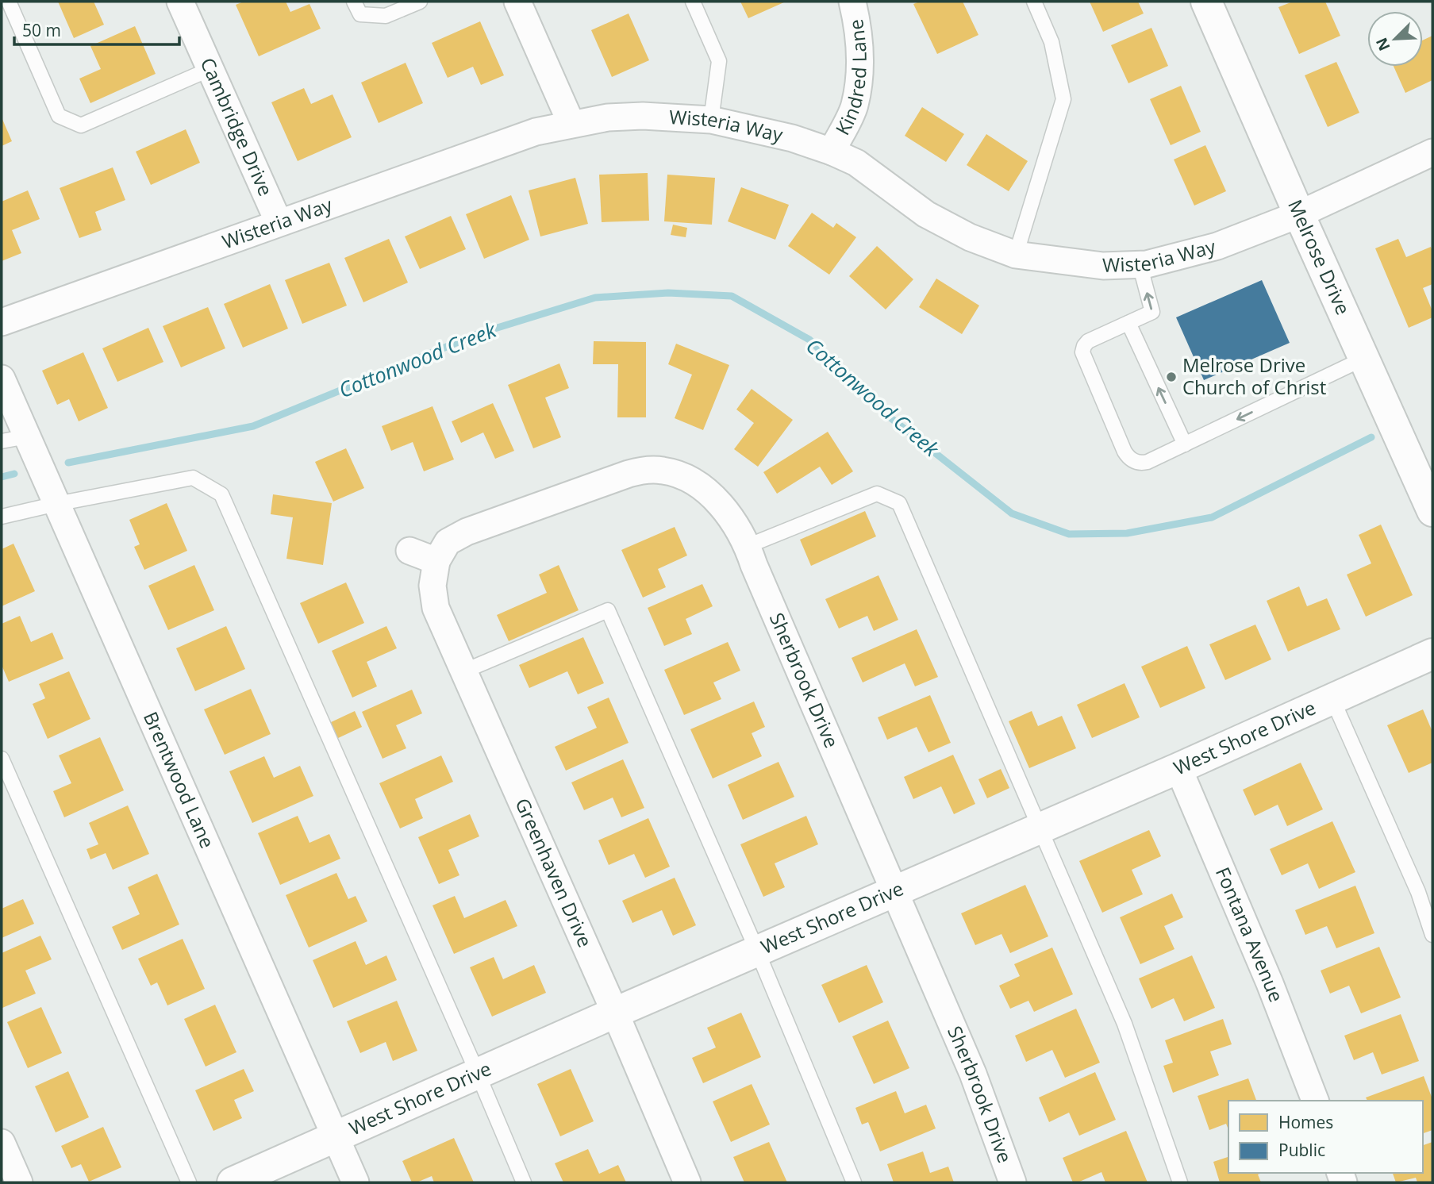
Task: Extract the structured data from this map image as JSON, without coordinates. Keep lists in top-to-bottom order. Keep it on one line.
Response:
{"streets":{"street":["Kindred Lane","Cambridge Drive","Wisteria Way","Melrose Drive","Sherbrook Drive","West Shore Drive","Brentwood Lane","Greenhaven Drive","Fontana Avenue"]},"crossings":[["Kindred Lane","Wisteria Way"],["Cambridge Drive","Wisteria Way"],["Wisteria Way","Melrose Drive"],["Sherbrook Drive","West Shore Drive"],["Sherbrook Drive","Greenhaven Drive"],["West Shore Drive","Brentwood Lane"],["West Shore Drive","Greenhaven Drive"],["West Shore Drive","Fontana Avenue"]],"water":["Cottonwood Creek"],"places":["Melrose Drive Church of Christ"],"legend":["Homes","Public"],"scale_bar":"50 m","north":"bottom left"}
